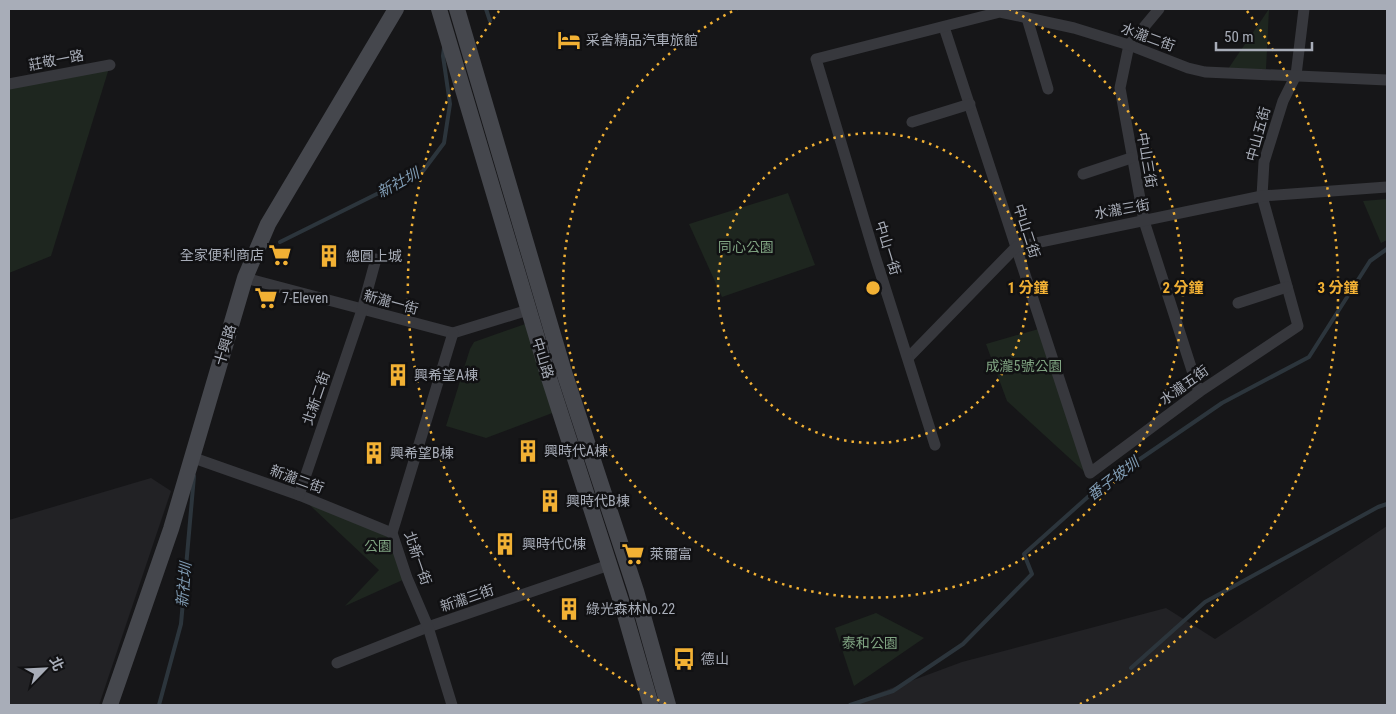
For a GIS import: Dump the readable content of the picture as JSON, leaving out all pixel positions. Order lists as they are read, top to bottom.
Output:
{
  "streets": {
    "main road": ["十興路", "中山路"],
    "street": [
      "水瀧二街",
      "莊敬一路",
      "中山五街",
      "中山三街",
      "水瀧三街",
      "中山二街",
      "中山一街",
      "新瀧一街",
      "水瀧五街",
      "北新二街",
      "新瀧二街",
      "北新一街",
      "新瀧三街"
    ]
  },
  "crossings": [
    ["水瀧二街", "中山五街"],
    ["水瀧二街", "中山三街"],
    ["水瀧二街", "中山二街"],
    ["水瀧二街", "中山一街"],
    ["中山五街", "水瀧三街"],
    ["中山五街", "水瀧五街"],
    ["中山三街", "水瀧三街"],
    ["中山三街", "水瀧五街"],
    ["水瀧三街", "中山二街"],
    ["中山二街", "水瀧五街"],
    ["新瀧一街", "十興路"],
    ["新瀧一街", "北新二街"],
    ["新瀧一街", "北新一街"],
    ["十興路", "新瀧二街"],
    ["中山路", "新瀧三街"],
    ["北新二街", "新瀧二街"],
    ["新瀧二街", "北新一街"],
    ["北新一街", "新瀧三街"]
  ],
  "water": ["新社圳", "番子坡圳"],
  "parks": [
    "同心公園",
    "成瀧5號公園",
    "公園",
    "泰和公園"
  ],
  "places": {
    "hotel": ["采舍精品汽車旅館"],
    "supermarket": ["全家便利商店", "7-Eleven", "萊爾富"],
    "building": [
      "總圓上城",
      "興希望A棟",
      "興時代A棟",
      "興希望B棟",
      "興時代B棟",
      "興時代C棟",
      "綠光森林No.22"
    ],
    "bus stop": ["德山"]
  },
  "scale_bar": "50 m",
  "north": "top right",
  "rings": ["1 分鐘", "2 分鐘", "3 分鐘"]
}
